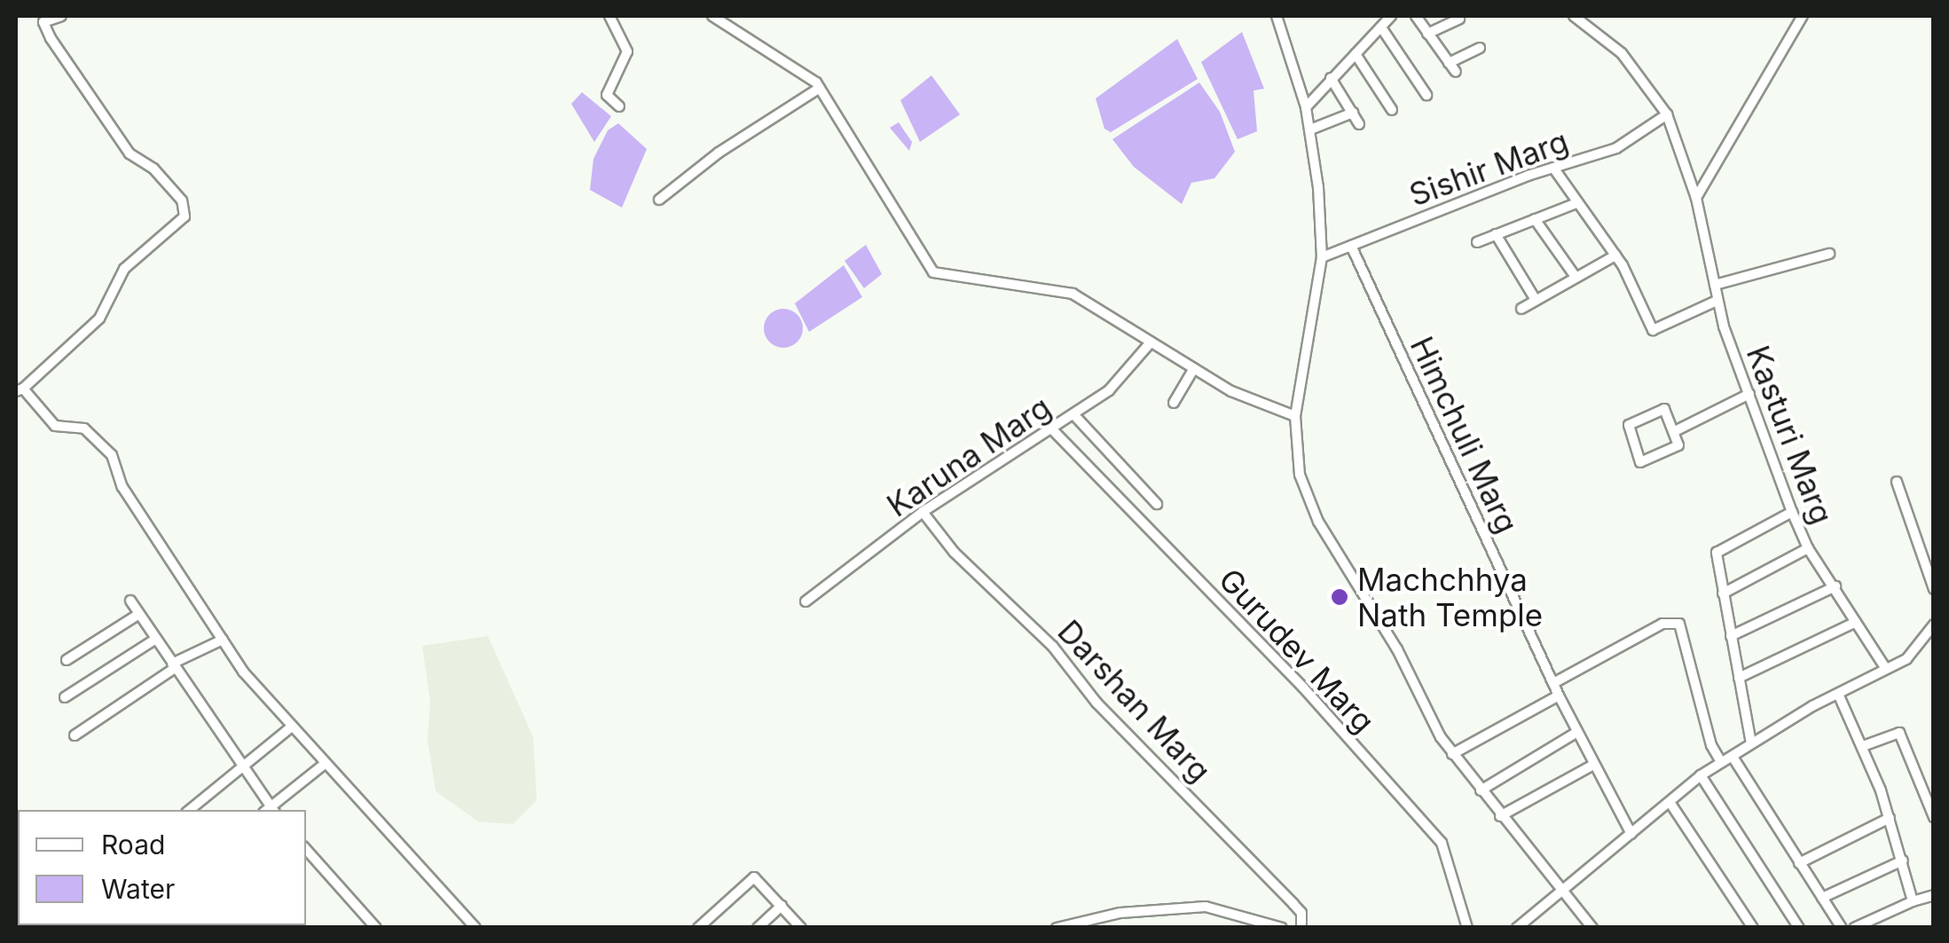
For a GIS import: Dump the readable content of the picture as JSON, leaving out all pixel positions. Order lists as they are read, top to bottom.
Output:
{
  "streets": {
    "street": [
      "Sishir Marg",
      "Himchuli Marg",
      "Kasturi Marg",
      "Karuna Marg",
      "Gurudev Marg",
      "Darshan Marg"
    ]
  },
  "crossings": [
    ["Sishir Marg", "Himchuli Marg"],
    ["Sishir Marg", "Kasturi Marg"],
    ["Karuna Marg", "Gurudev Marg"],
    ["Karuna Marg", "Darshan Marg"]
  ],
  "places": ["Machchhya Nath Temple"],
  "legend": ["Road", "Water"]
}
